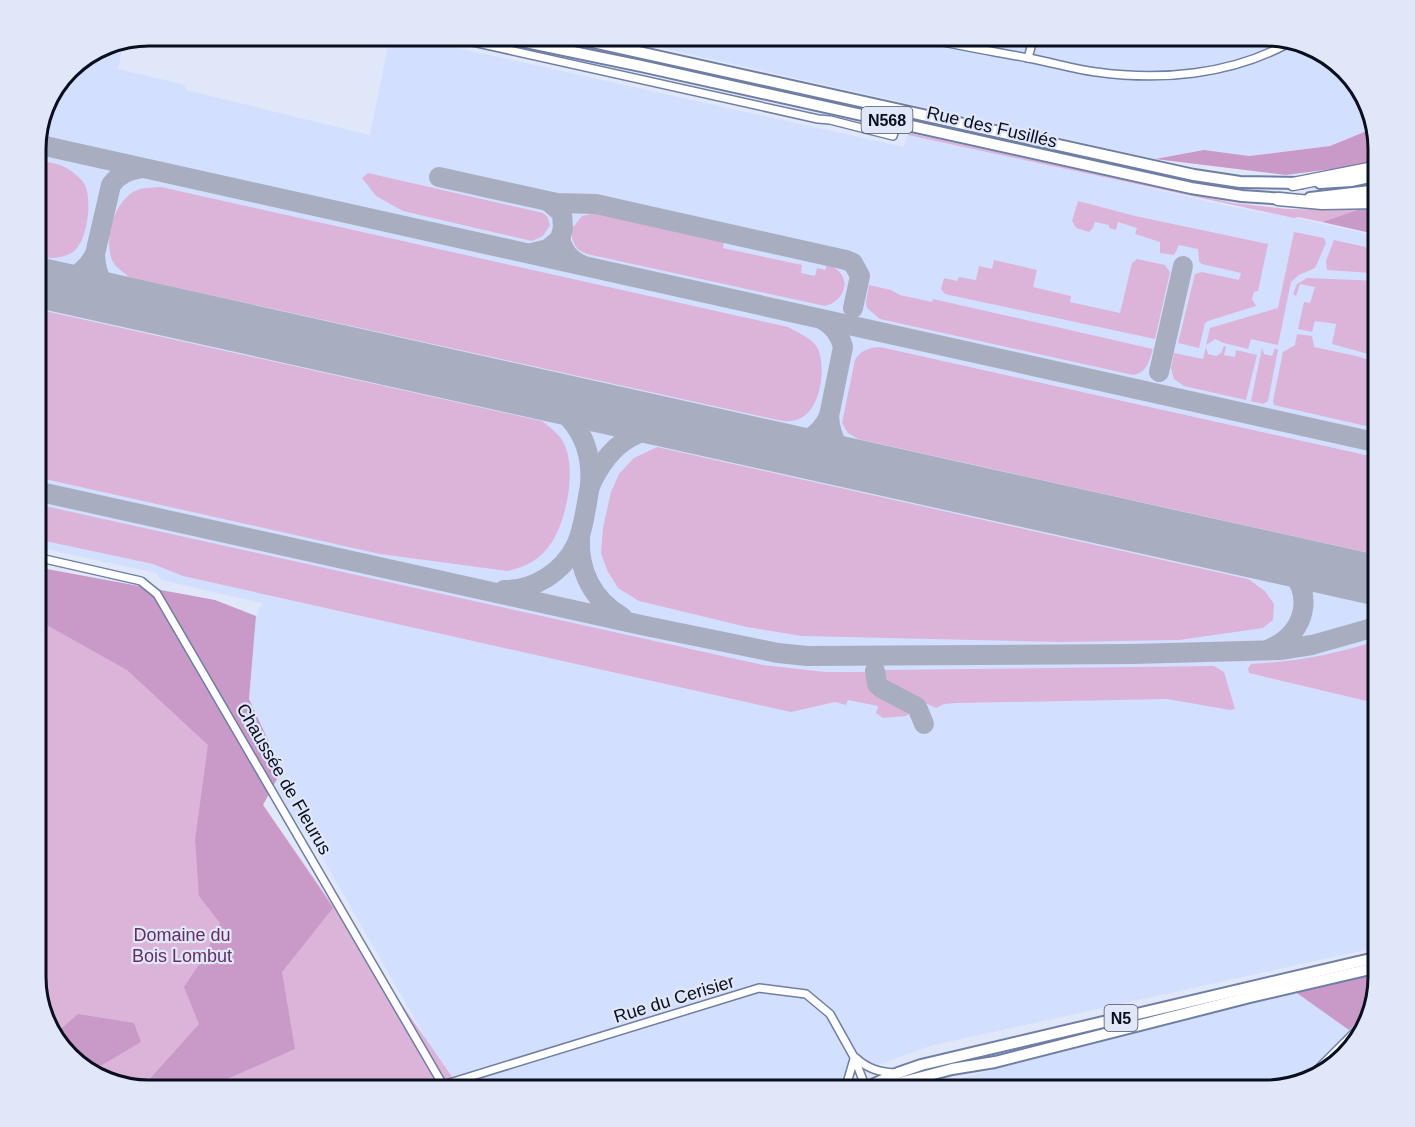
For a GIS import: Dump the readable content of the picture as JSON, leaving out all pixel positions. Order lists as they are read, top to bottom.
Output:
{
  "streets": {
    "main road": ["N568", "Rue des Fusillés", "N5"],
    "street": ["Chaussée de Fleurus", "Rue du Cerisier"]
  },
  "parks": ["Domaine du Bois Lombut"]
}
